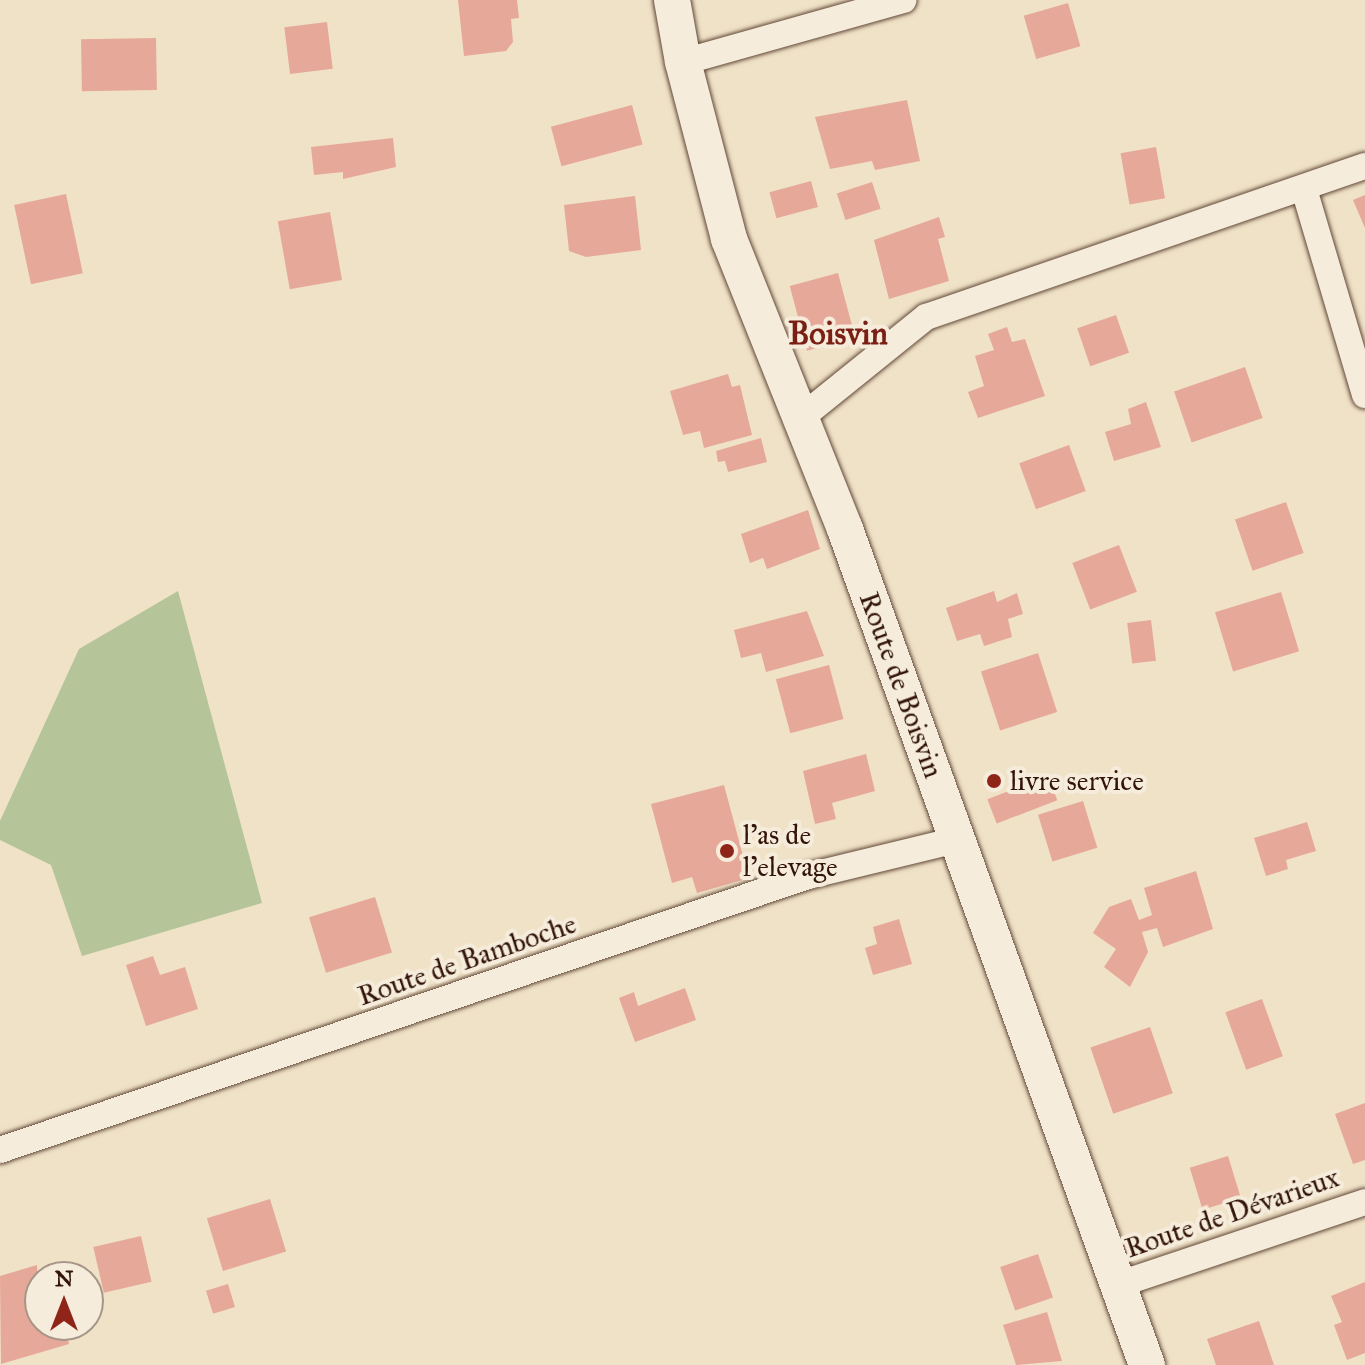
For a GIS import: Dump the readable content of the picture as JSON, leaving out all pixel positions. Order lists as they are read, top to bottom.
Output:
{
  "streets": {
    "main road": ["Route de Boisvin"],
    "street": ["Route de Bamboche", "Route de Dévarieux"]
  },
  "crossings": [
    ["Route de Boisvin", "Route de Bamboche"],
    ["Route de Boisvin", "Route de Dévarieux"]
  ],
  "districts": ["Boisvin"],
  "places": ["livre service", "l'as de l'elevage"],
  "north": "top"
}
